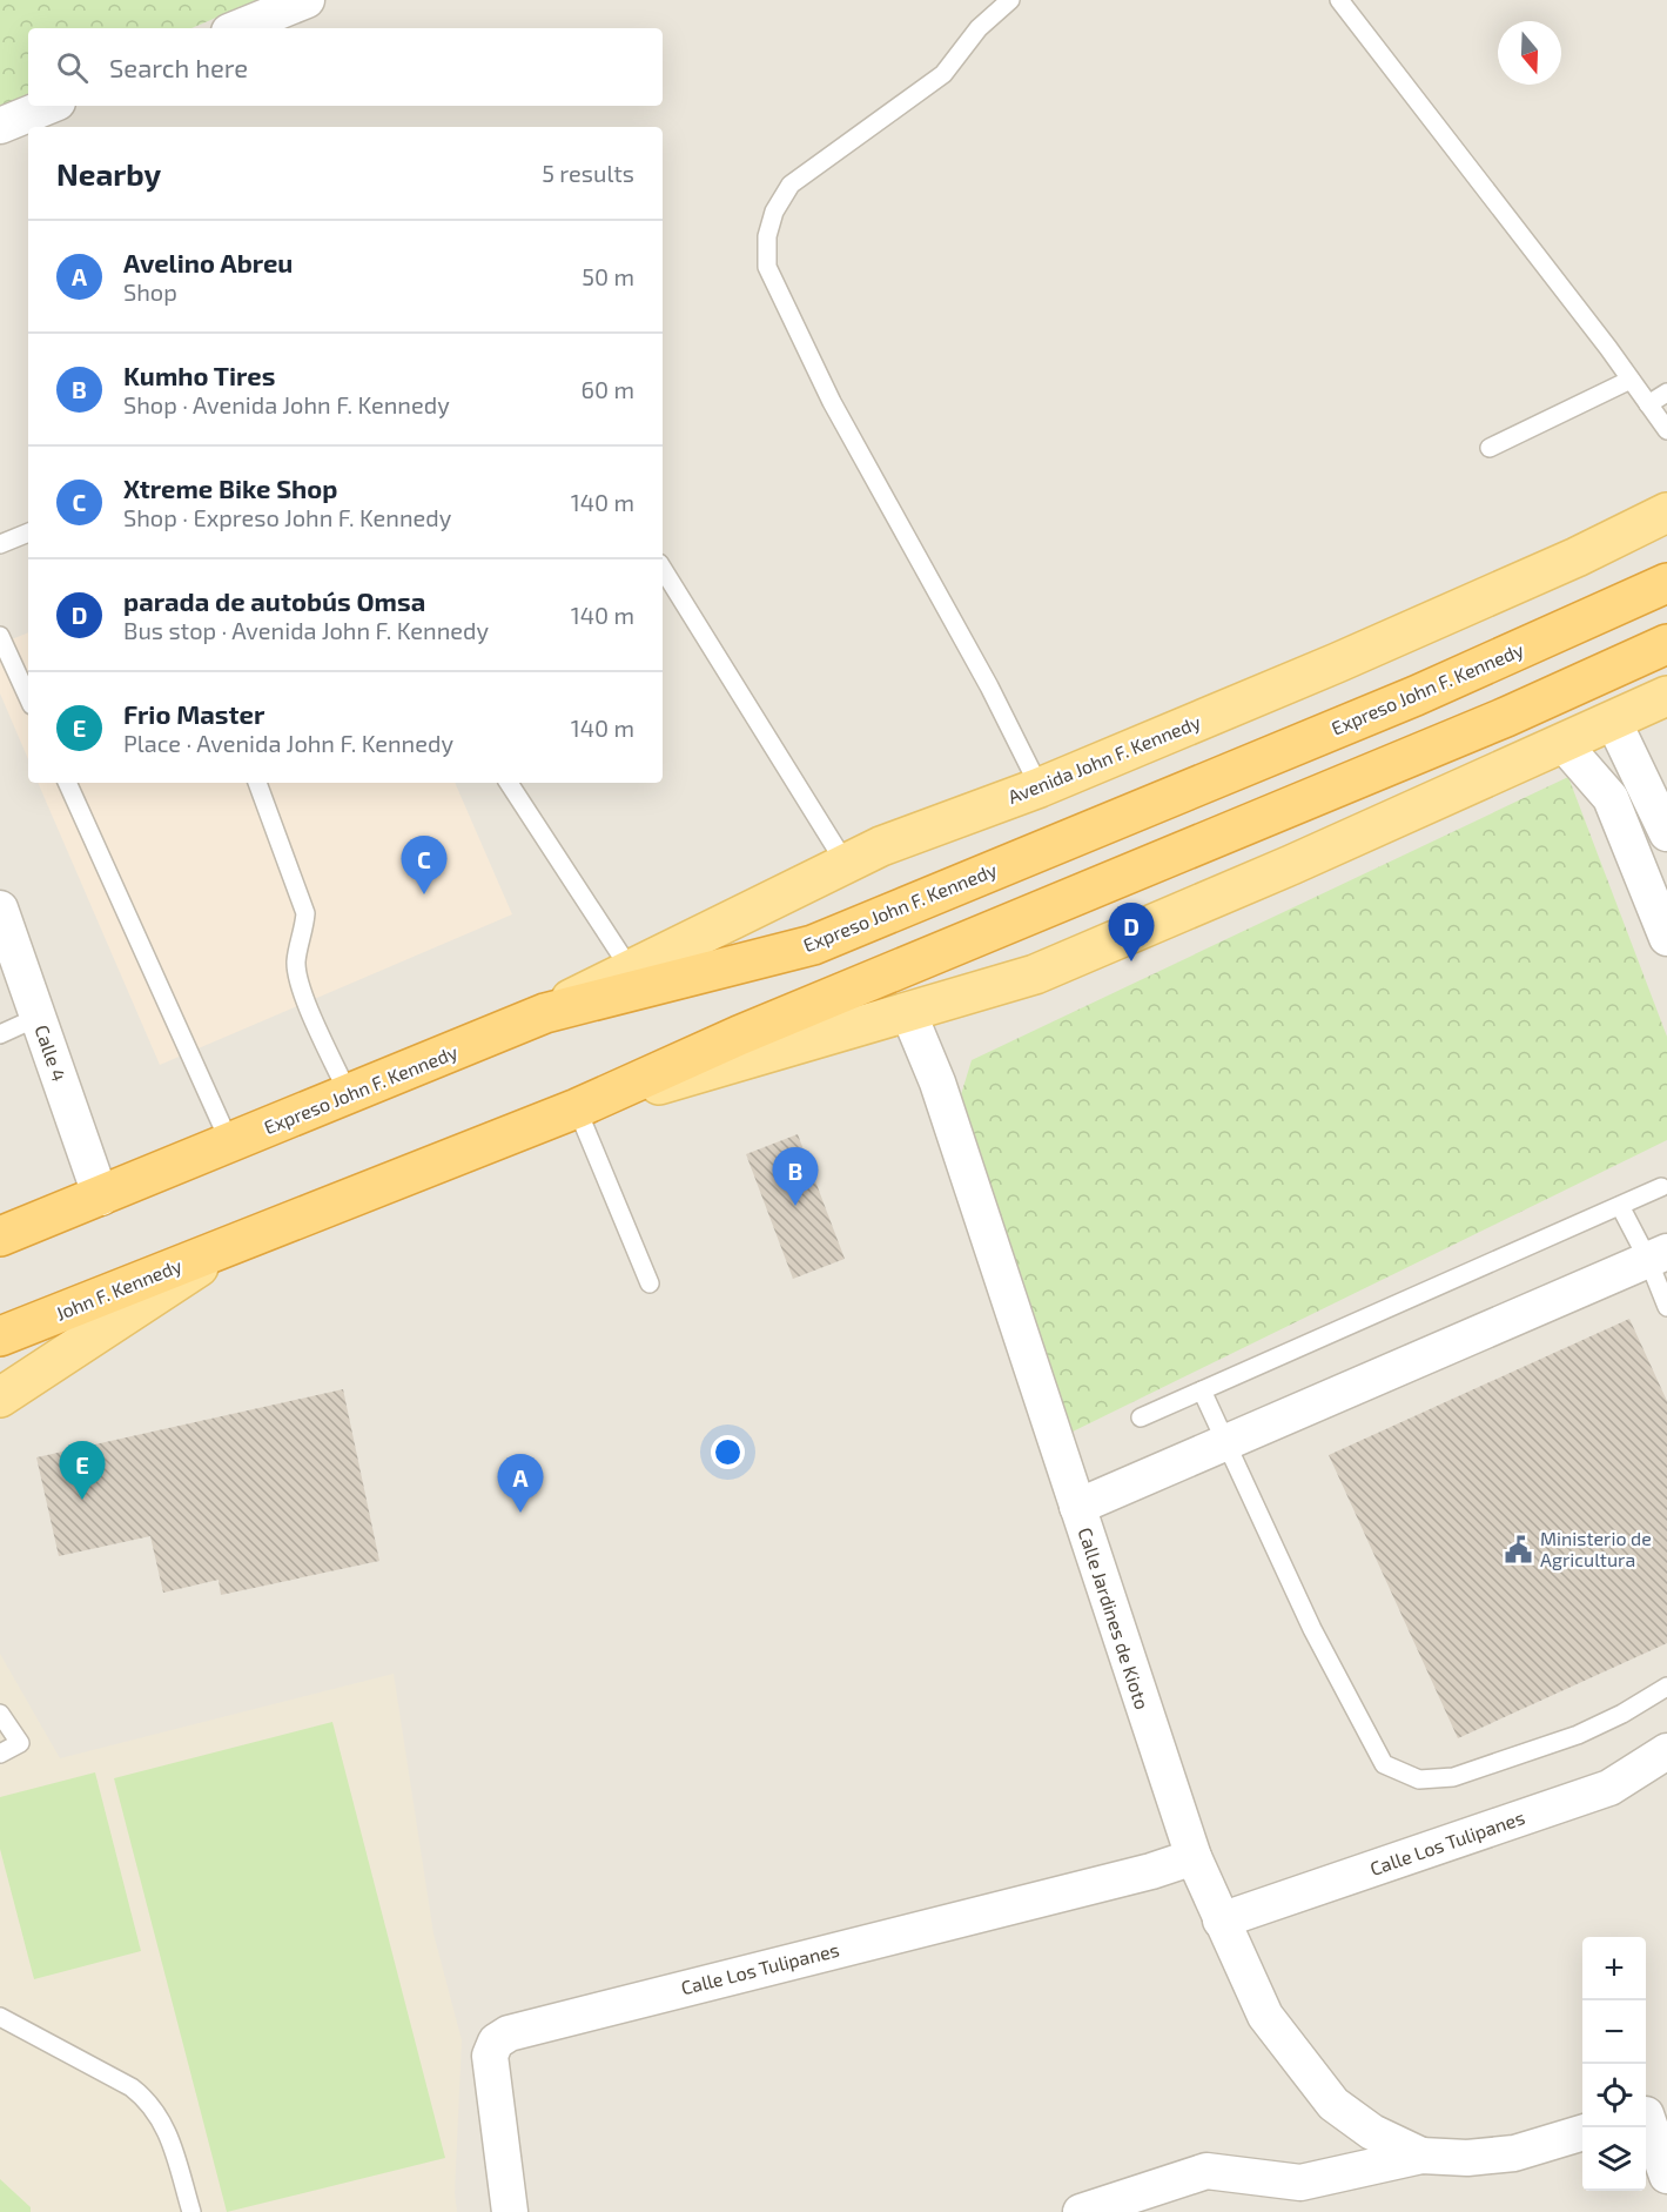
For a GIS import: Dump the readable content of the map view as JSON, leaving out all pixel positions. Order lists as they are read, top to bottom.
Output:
{
  "streets": {
    "highway": ["Expreso John F. Kennedy", "John F. Kennedy"],
    "main road": ["Avenida John F. Kennedy"],
    "street": ["Calle 4", "Calle Jardines de Kioto", "Calle Los Tulipanes"]
  },
  "crossings": [
    ["Expreso John F. Kennedy", "Avenida John F. Kennedy"],
    ["Expreso John F. Kennedy", "Calle 4"],
    ["Calle Jardines de Kioto", "Calle Los Tulipanes"]
  ],
  "places": {
    "public building": ["Ministerio de Agricultura"]
  },
  "north": "bottom",
  "page": {
    "search": "Search here",
    "heading": ["Nearby", "5 results"],
    "list": [
      {
        "mark": "A",
        "name": "Avelino Abreu",
        "note": "Shop",
        "value": "50 m"
      },
      {
        "mark": "B",
        "name": "Kumho Tires",
        "note": "Shop · Avenida John F. Kennedy",
        "value": "60 m"
      },
      {
        "mark": "C",
        "name": "Xtreme Bike Shop",
        "note": "Shop · Expreso John F. Kennedy",
        "value": "140 m"
      },
      {
        "mark": "D",
        "name": "parada de autobús Omsa",
        "note": "Bus stop · Avenida John F. Kennedy",
        "value": "140 m"
      },
      {
        "mark": "E",
        "name": "Frio Master",
        "note": "Place · Avenida John F. Kennedy",
        "value": "140 m"
      }
    ],
    "pins": [
      "C",
      "D",
      "B",
      "E",
      "A"
    ],
    "map_buttons": ["+", "−"]
  }
}
